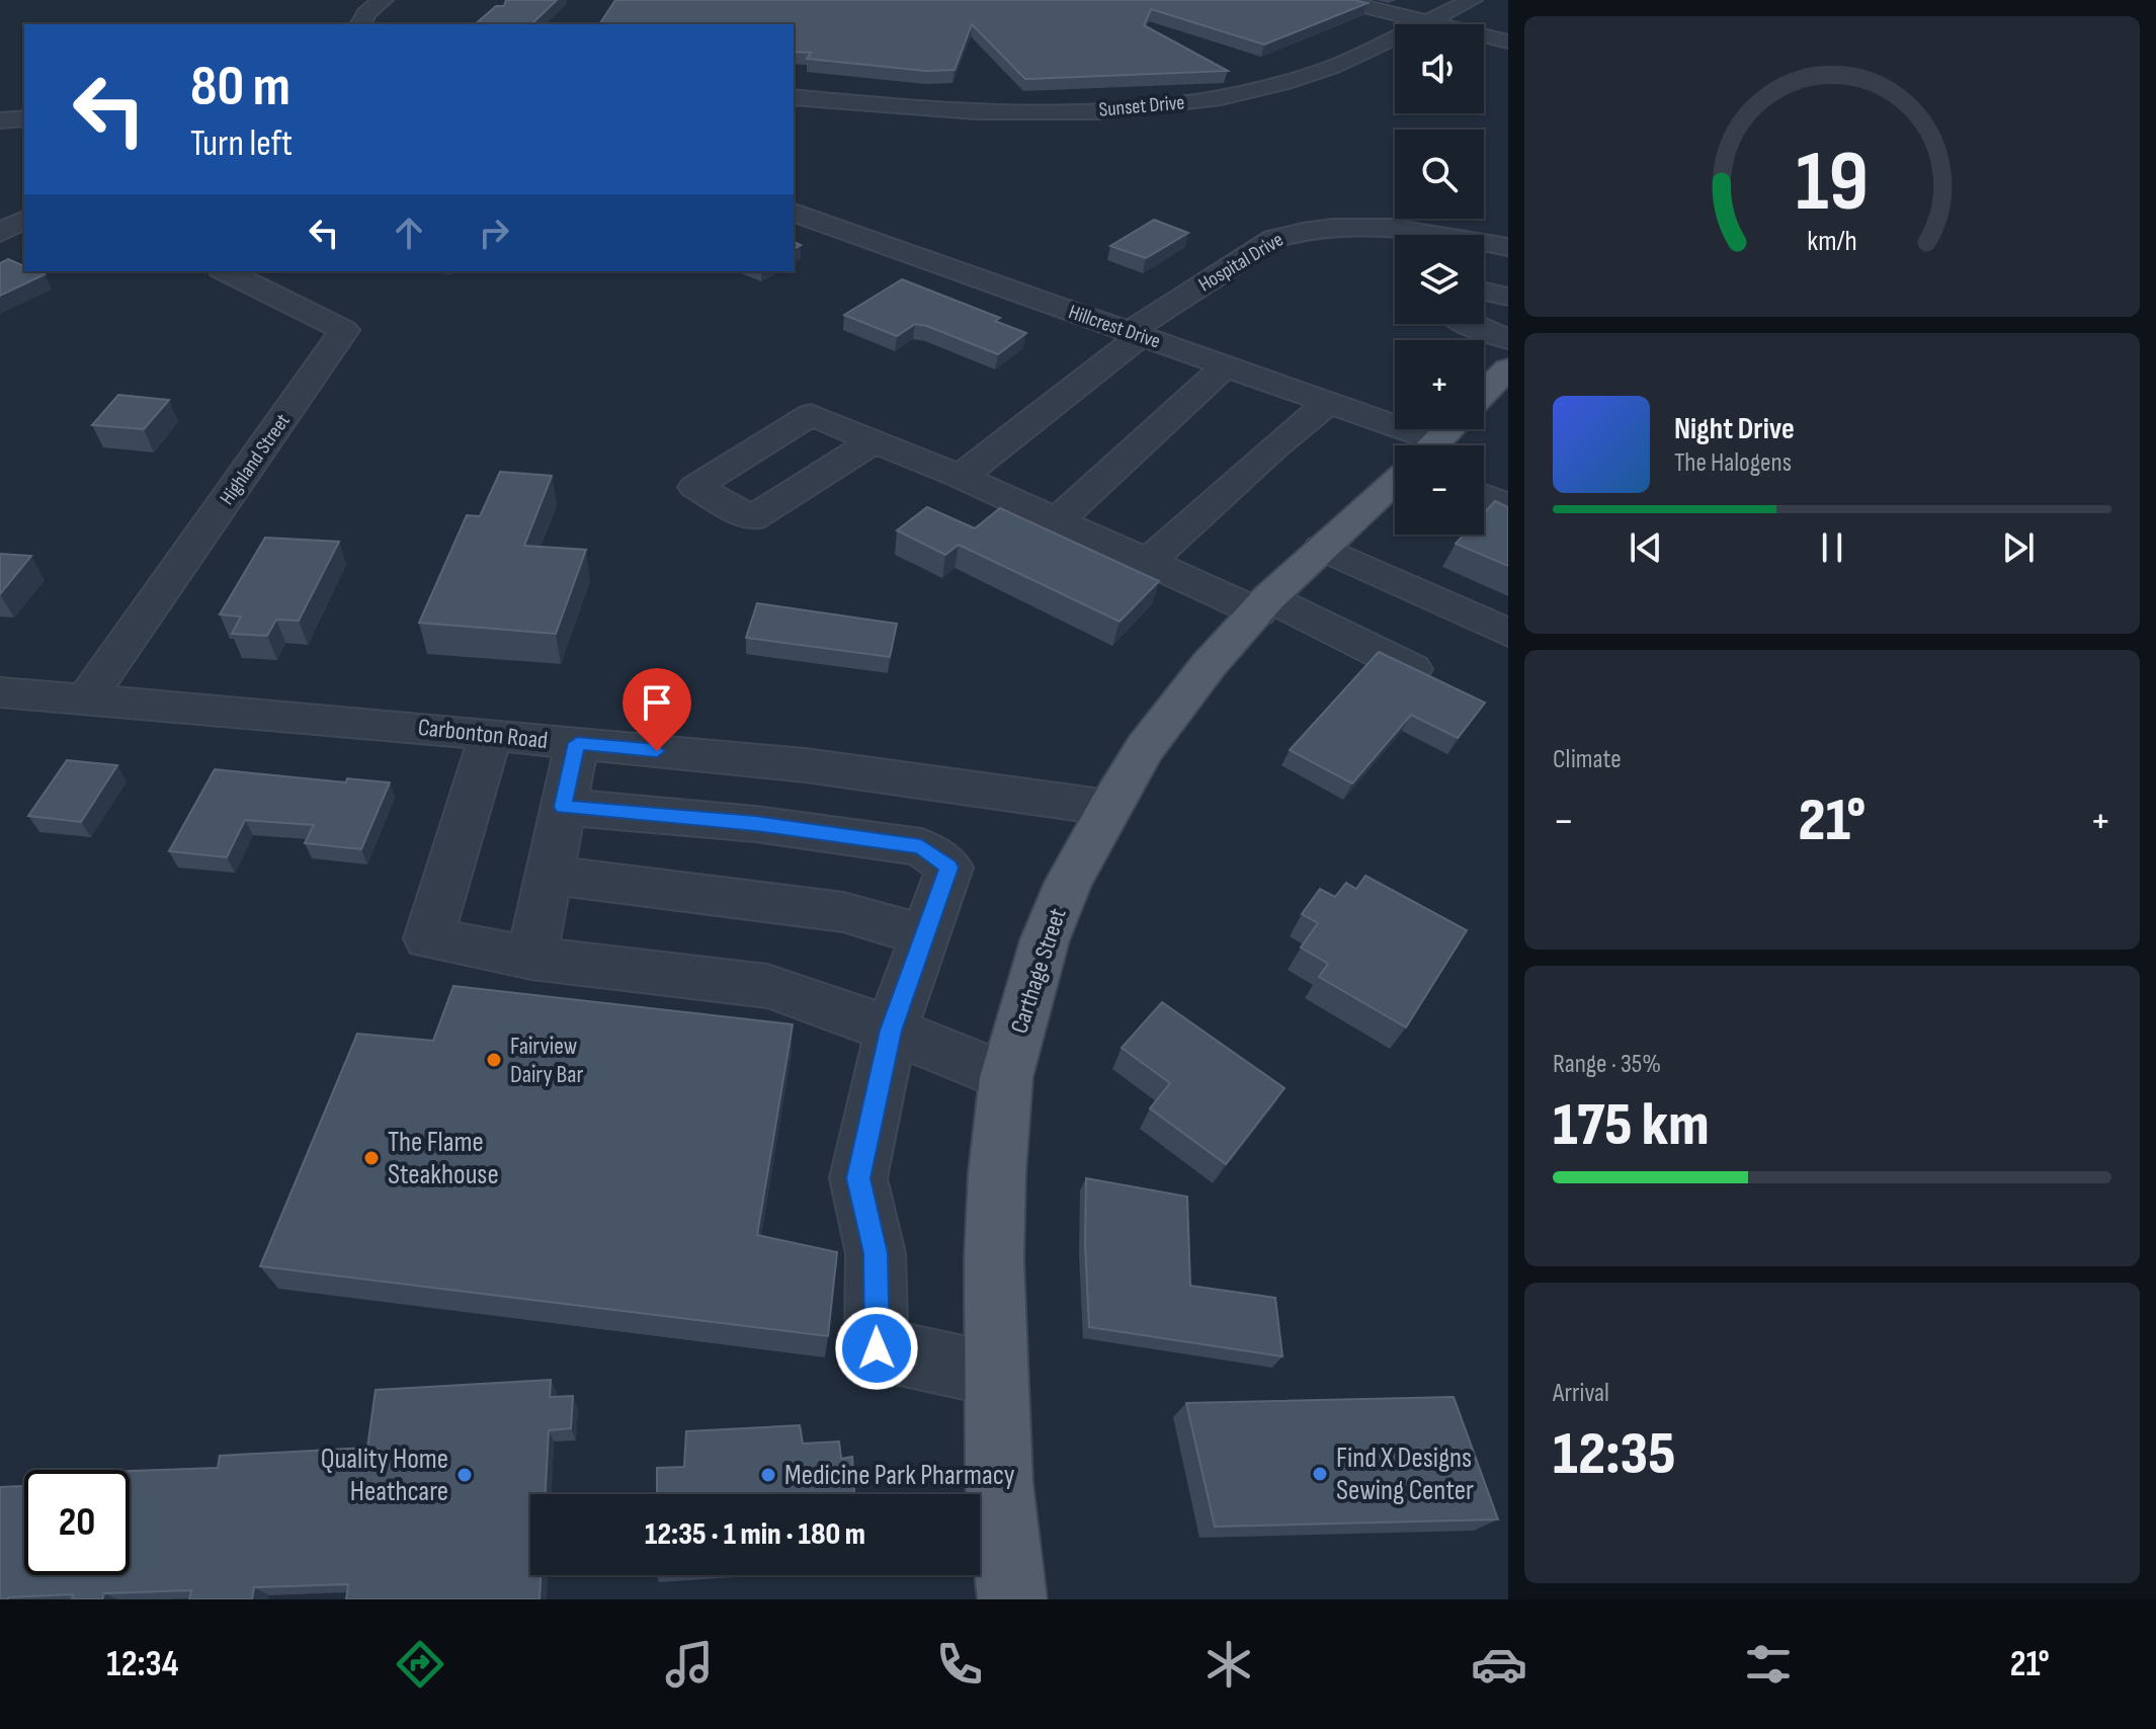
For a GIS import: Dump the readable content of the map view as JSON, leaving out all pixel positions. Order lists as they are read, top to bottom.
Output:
{
  "streets": {
    "main road": ["Carthage Street"],
    "street": [
      "Sunset Drive",
      "Hospital Drive",
      "Hillcrest Drive",
      "Highland Street",
      "Carbonton Road"
    ]
  },
  "crossings": [
    ["Hospital Drive", "Hillcrest Drive"],
    ["Highland Street", "Carbonton Road"],
    ["Carbonton Road", "Carthage Street"]
  ],
  "places": [
    "Fairview Dairy Bar",
    "The Flame Steakhouse",
    "Find X Designs Sewing Center",
    "Quality Home Heathcare",
    "Medicine Park Pharmacy"
  ],
  "page": {
    "map_buttons": ["+", "−"],
    "turn": ["80 m", "Turn left"],
    "song": ["Night Drive", "The Halogens"],
    "tile": [
      "Climate",
      ["Range · 35%", "175 km"],
      ["Arrival", "12:35"]
    ],
    "heat": ["−", "21°", "+"],
    "limit": "20",
    "trip": "12:35 · 1 min · 180 m",
    "tabs": ["12:34", "21°"],
    "gauge": ["19", "km/h"]
  }
}
